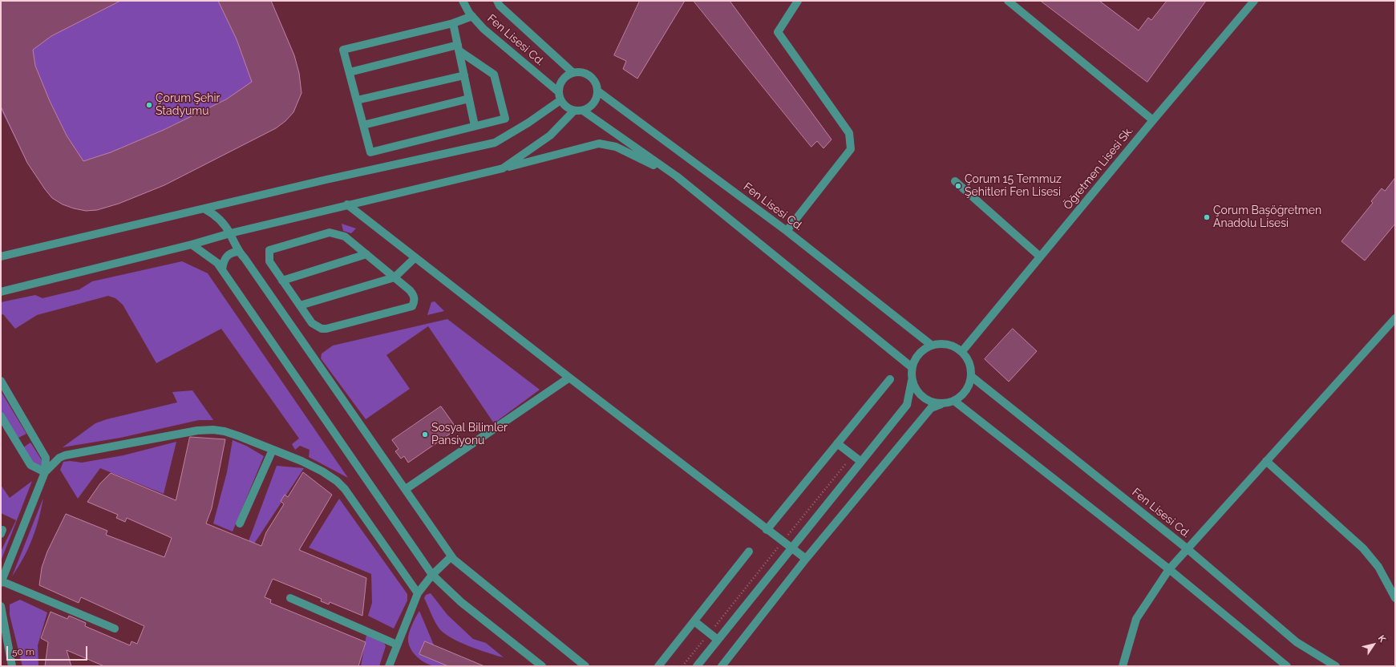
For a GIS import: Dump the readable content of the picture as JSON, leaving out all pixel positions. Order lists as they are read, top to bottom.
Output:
{
  "streets": {
    "street": ["Fen Lisesi Cd.", "Öğretmen Lisesi Sk."]
  },
  "crossings": [
    ["Fen Lisesi Cd.", "Öğretmen Lisesi Sk."]
  ],
  "places": [
    "Çorum Şehir Stadyumu",
    "Çorum 15 Temmuz Şehitleri Fen Lisesi",
    "Çorum Başöğretmen Anadolu Lisesi",
    "Sosyal Bilimler Pansiyonu"
  ],
  "scale_bar": "50 m",
  "north": "top right"
}
